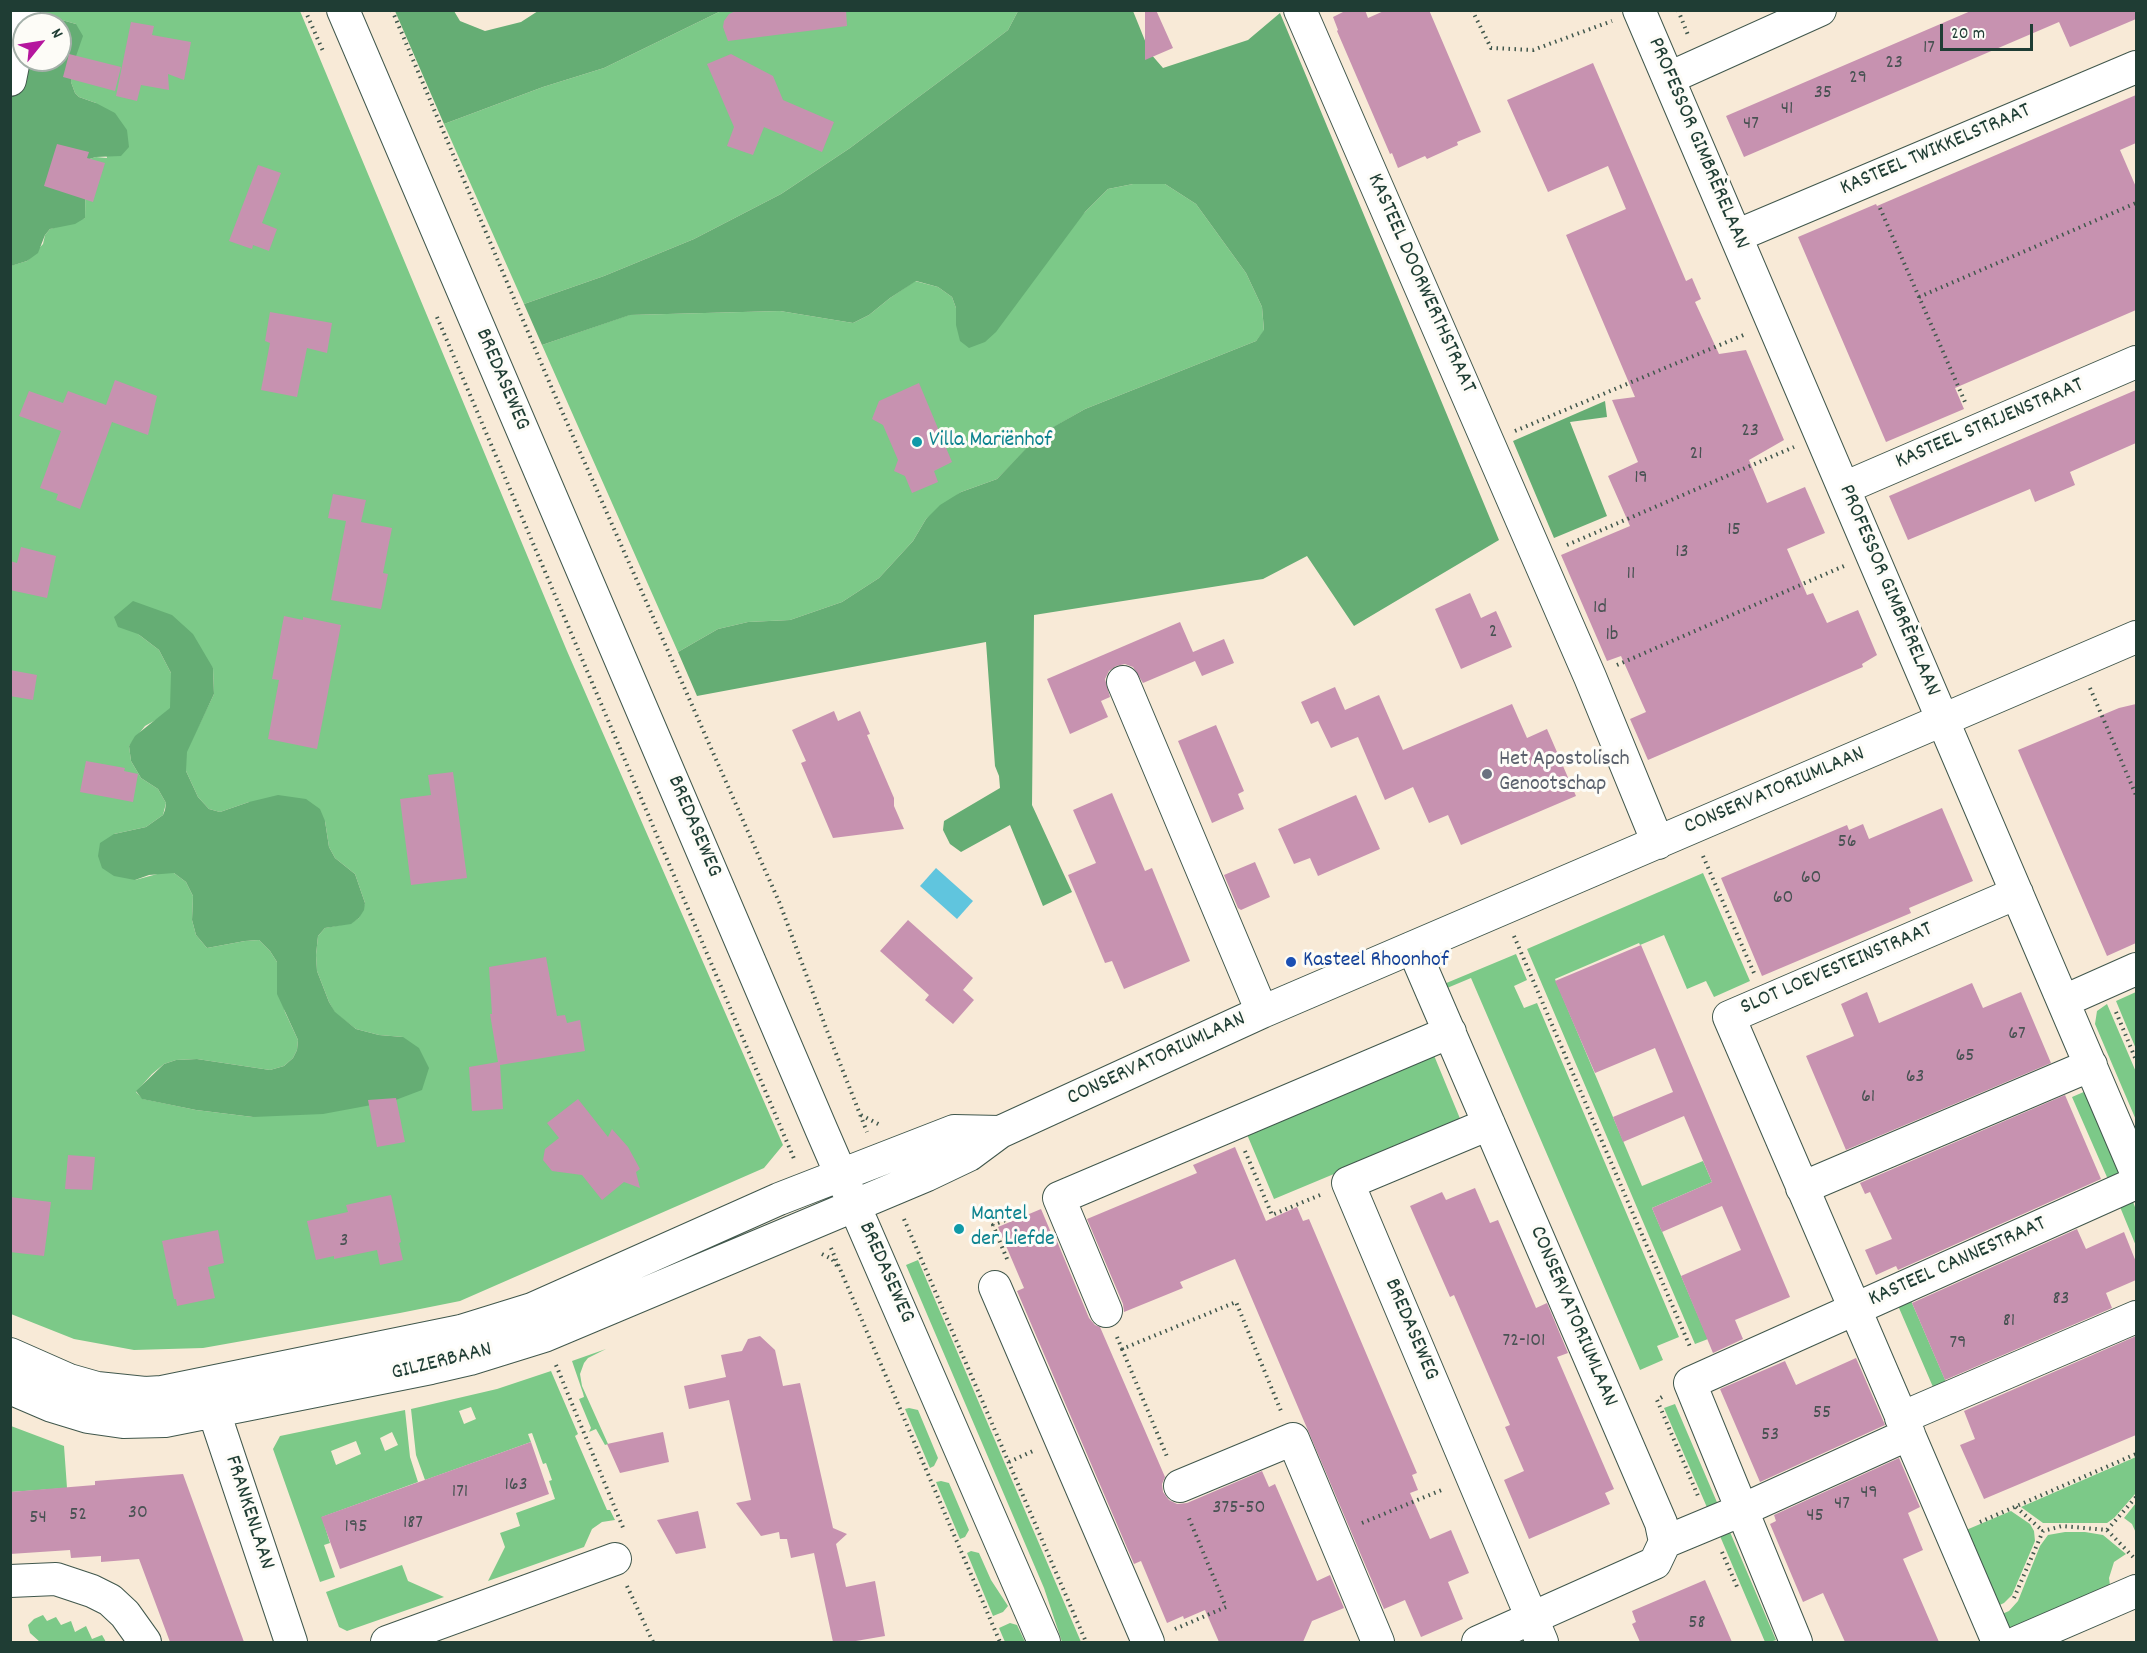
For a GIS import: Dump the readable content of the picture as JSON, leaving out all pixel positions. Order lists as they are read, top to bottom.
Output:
{
  "streets": {
    "street": [
      "PROFESSOR GIMBRÈRELAAN",
      "KASTEEL TWIKKELSTRAAT",
      "KASTEEL DOORWERTHSTRAAT",
      "BREDASEWEG",
      "KASTEEL STRIJENSTRAAT",
      "CONSERVATORIUMLAAN",
      "SLOT LOEVESTEINSTRAAT",
      "KASTEEL CANNESTRAAT",
      "GILZERBAAN",
      "FRANKENLAAN"
    ]
  },
  "crossings": [
    ["PROFESSOR GIMBRÈRELAAN", "KASTEEL TWIKKELSTRAAT"],
    ["PROFESSOR GIMBRÈRELAAN", "KASTEEL STRIJENSTRAAT"],
    ["PROFESSOR GIMBRÈRELAAN", "CONSERVATORIUMLAAN"],
    ["PROFESSOR GIMBRÈRELAAN", "SLOT LOEVESTEINSTRAAT"],
    ["KASTEEL DOORWERTHSTRAAT", "CONSERVATORIUMLAAN"],
    ["BREDASEWEG", "CONSERVATORIUMLAAN"],
    ["BREDASEWEG", "GILZERBAAN"],
    ["CONSERVATORIUMLAAN", "GILZERBAAN"],
    ["SLOT LOEVESTEINSTRAAT", "KASTEEL CANNESTRAAT"],
    ["GILZERBAAN", "FRANKENLAAN"]
  ],
  "places": [
    "Villa Mariënhof",
    "Het Apostolisch Genootschap",
    "Kasteel Rhoonhof",
    "Mantel der Liefde"
  ],
  "house_numbers": [
    "17",
    "23",
    "29",
    "35",
    "41",
    "47",
    "23",
    "21",
    "19",
    "15",
    "13",
    "11",
    "1d",
    "2",
    "1b",
    "56",
    "60",
    "60",
    "67",
    "65",
    "63",
    "61",
    "3",
    "83",
    "81",
    "72-101",
    "79",
    "55",
    "53",
    "163",
    "171",
    "49",
    "47",
    "375-50",
    "30",
    "52",
    "45",
    "54",
    "187",
    "195",
    "58"
  ],
  "scale_bar": "20 m",
  "north": "top right"
}
